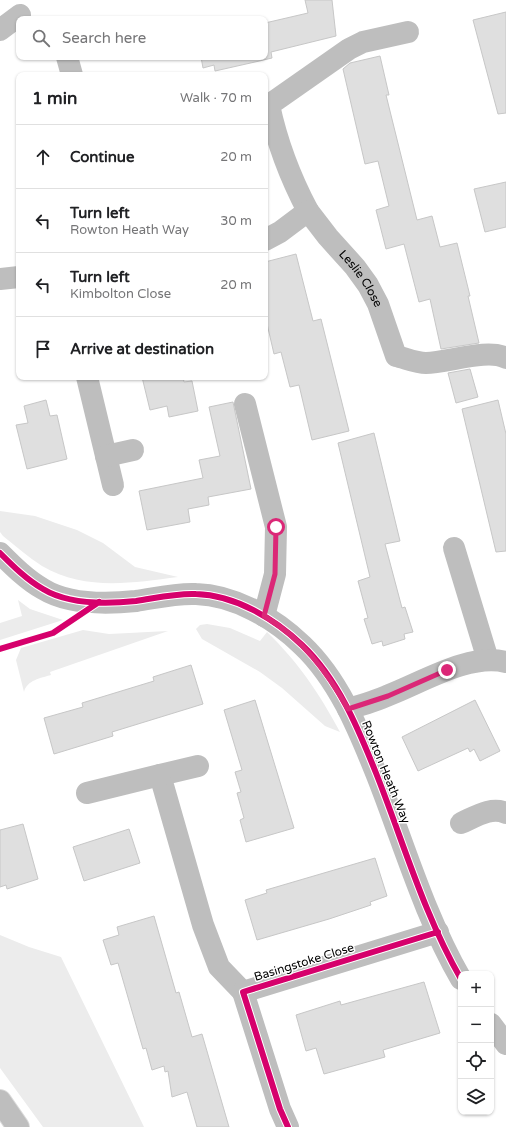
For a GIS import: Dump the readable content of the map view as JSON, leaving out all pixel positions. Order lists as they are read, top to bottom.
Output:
{
  "streets": {
    "street": ["Leslie Close", "Rowton Heath Way", "Basingstoke Close"]
  },
  "crossings": [
    ["Rowton Heath Way", "Basingstoke Close"]
  ],
  "page": {
    "search": "Search here",
    "heading": ["1 min", "Walk · 70 m"],
    "list": [
      ["Continue", "20 m"],
      ["Turn left", "Rowton Heath Way", "30 m"],
      ["Turn left", "Kimbolton Close", "20 m"],
      "Arrive at destination"
    ],
    "map_buttons": ["+", "−"]
  }
}
